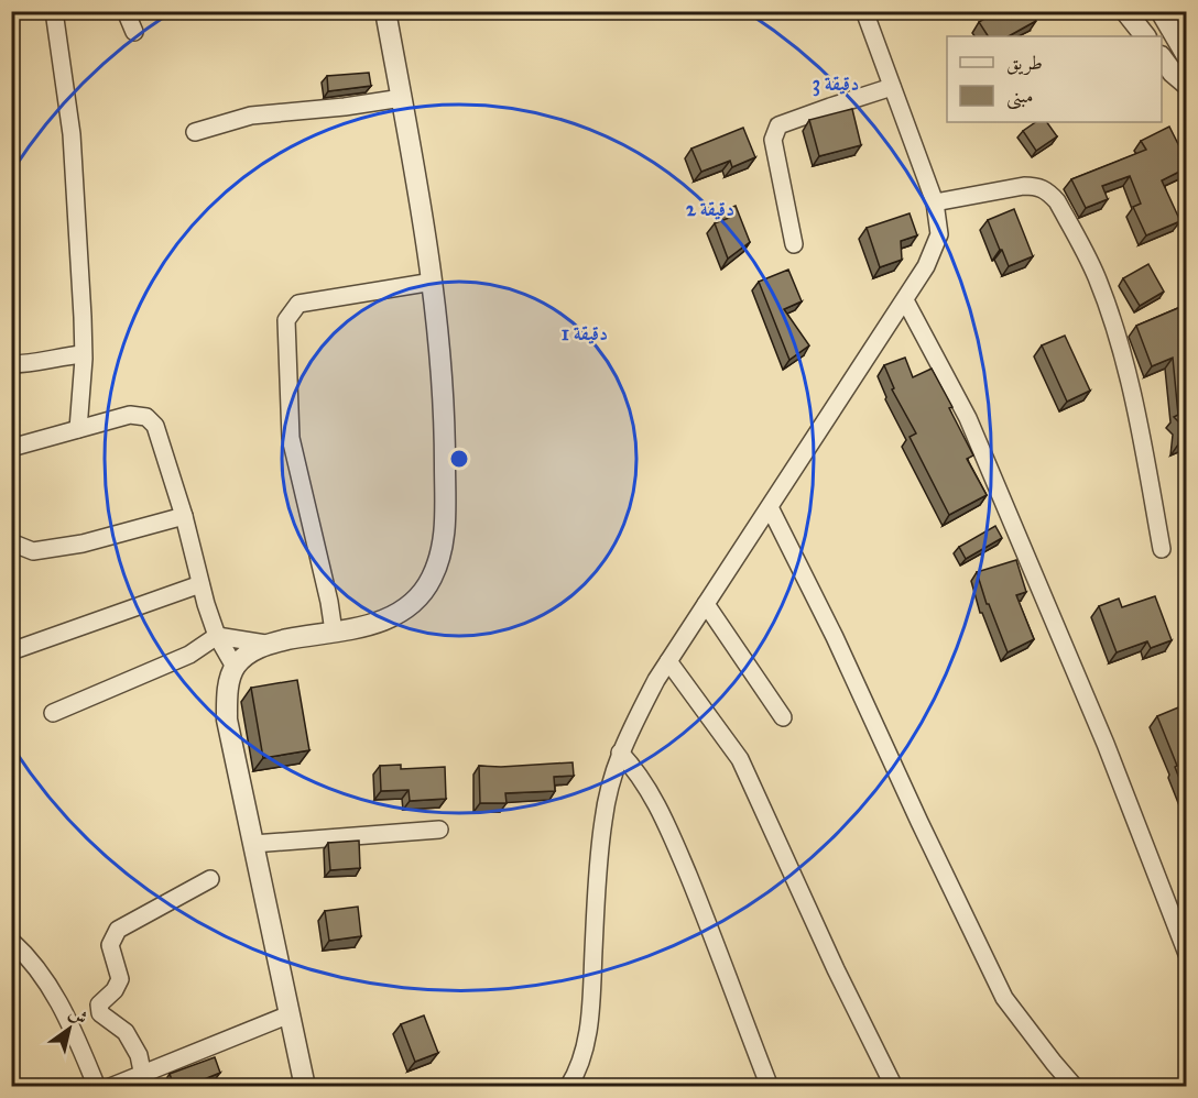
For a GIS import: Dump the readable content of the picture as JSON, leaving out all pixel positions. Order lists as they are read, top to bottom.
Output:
{
  "legend": ["طريق", "مبنى"],
  "north": "top right",
  "rings": ["3 دقيقة", "2 دقيقة", "1 دقيقة"]
}
